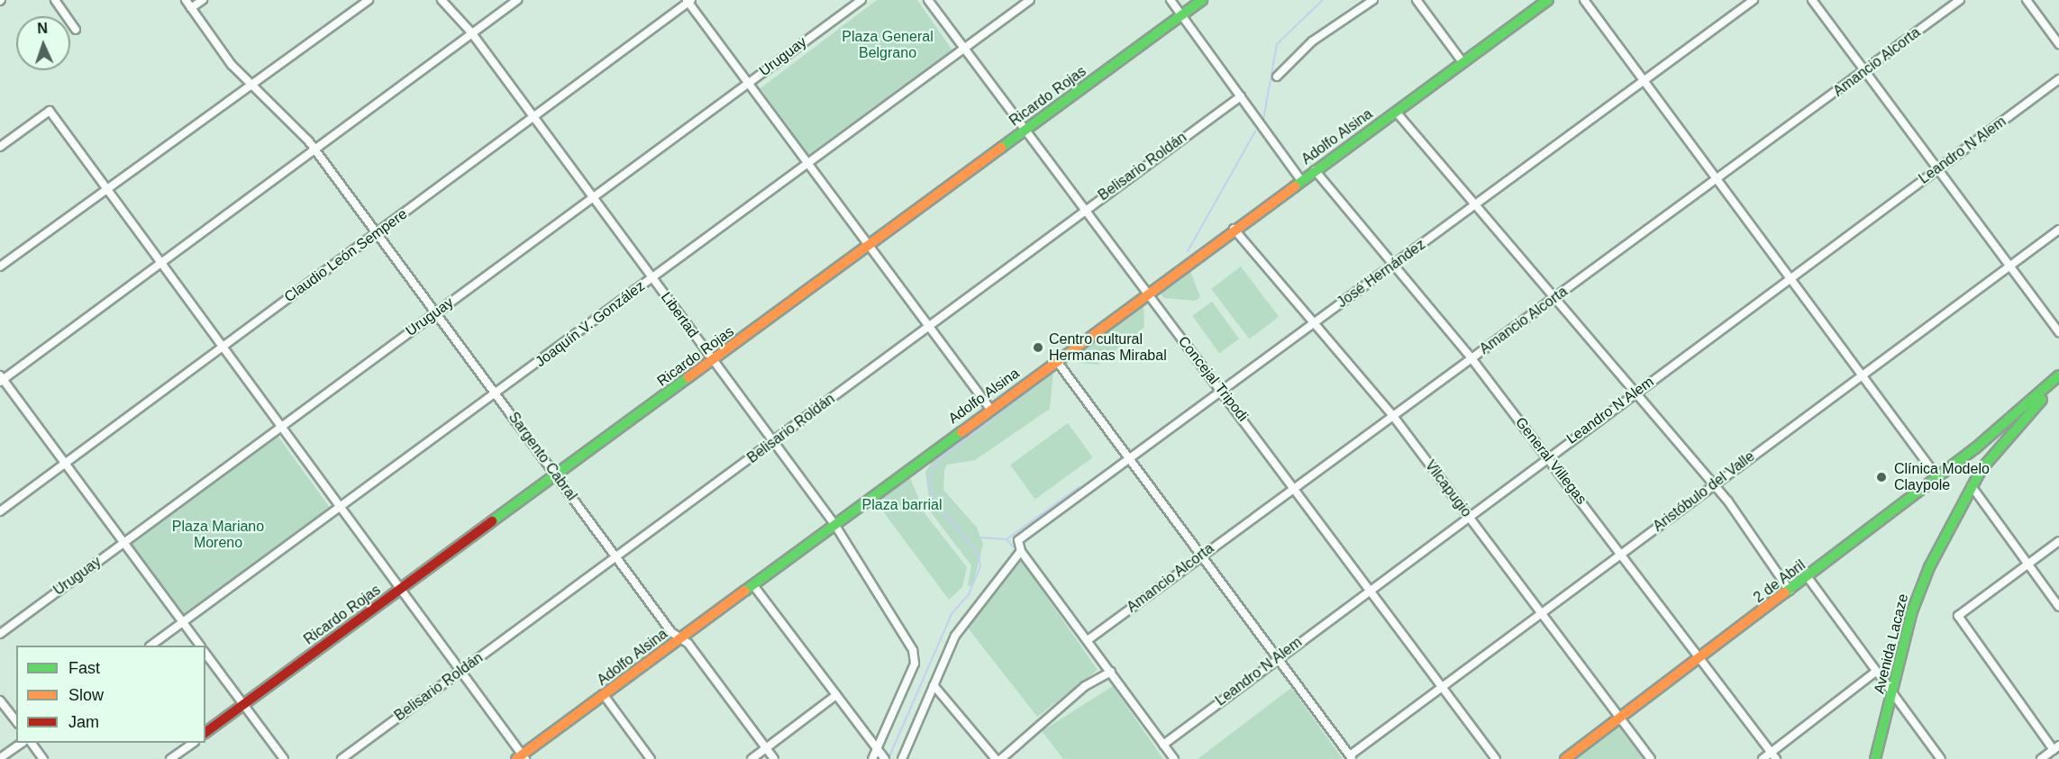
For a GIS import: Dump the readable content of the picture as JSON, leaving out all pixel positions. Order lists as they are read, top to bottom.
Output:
{
  "streets": {
    "street": [
      "Uruguay",
      "Amancio Alcorta",
      "Ricardo Rojas",
      "Adolfo Alsina",
      "Leandro N Alem",
      "Belisario Roldán",
      "Claudio León Sempere",
      "José Hernández",
      "Libertad",
      "Joaquín V. González",
      "Concejal Tripodi",
      "Sargento Cabral",
      "General Villegas",
      "Vilcapugio",
      "Aristóbulo del Valle",
      "2 de Abril",
      "Avenida Lacaze"
    ]
  },
  "crossings": [
    ["Uruguay", "Libertad"],
    ["Uruguay", "Sargento Cabral"],
    ["Amancio Alcorta", "Concejal Tripodi"],
    ["Amancio Alcorta", "General Villegas"],
    ["Amancio Alcorta", "Vilcapugio"],
    ["Ricardo Rojas", "Libertad"],
    ["Ricardo Rojas", "Concejal Tripodi"],
    ["Ricardo Rojas", "Sargento Cabral"],
    ["Adolfo Alsina", "Libertad"],
    ["Adolfo Alsina", "Concejal Tripodi"],
    ["Adolfo Alsina", "Sargento Cabral"],
    ["Adolfo Alsina", "General Villegas"],
    ["Adolfo Alsina", "Vilcapugio"],
    ["Leandro N Alem", "Concejal Tripodi"],
    ["Leandro N Alem", "General Villegas"],
    ["Leandro N Alem", "Vilcapugio"],
    ["Belisario Roldán", "Libertad"],
    ["Belisario Roldán", "Concejal Tripodi"],
    ["Belisario Roldán", "Sargento Cabral"],
    ["Claudio León Sempere", "Libertad"],
    ["Claudio León Sempere", "Sargento Cabral"],
    ["José Hernández", "Concejal Tripodi"],
    ["José Hernández", "General Villegas"],
    ["José Hernández", "Vilcapugio"],
    ["Libertad", "Joaquín V. González"],
    ["Joaquín V. González", "Concejal Tripodi"],
    ["Joaquín V. González", "Sargento Cabral"],
    ["Concejal Tripodi", "Aristóbulo del Valle"],
    ["General Villegas", "Aristóbulo del Valle"],
    ["General Villegas", "2 de Abril"],
    ["Vilcapugio", "Aristóbulo del Valle"],
    ["Vilcapugio", "2 de Abril"]
  ],
  "parks": ["Plaza General Belgrano", "Plaza barrial", "Plaza Mariano Moreno"],
  "places": ["Centro cultural Hermanas Mirabal", "Clínica Modelo Claypole"],
  "legend": ["Fast", "Slow", "Jam"],
  "north": "top"
}
